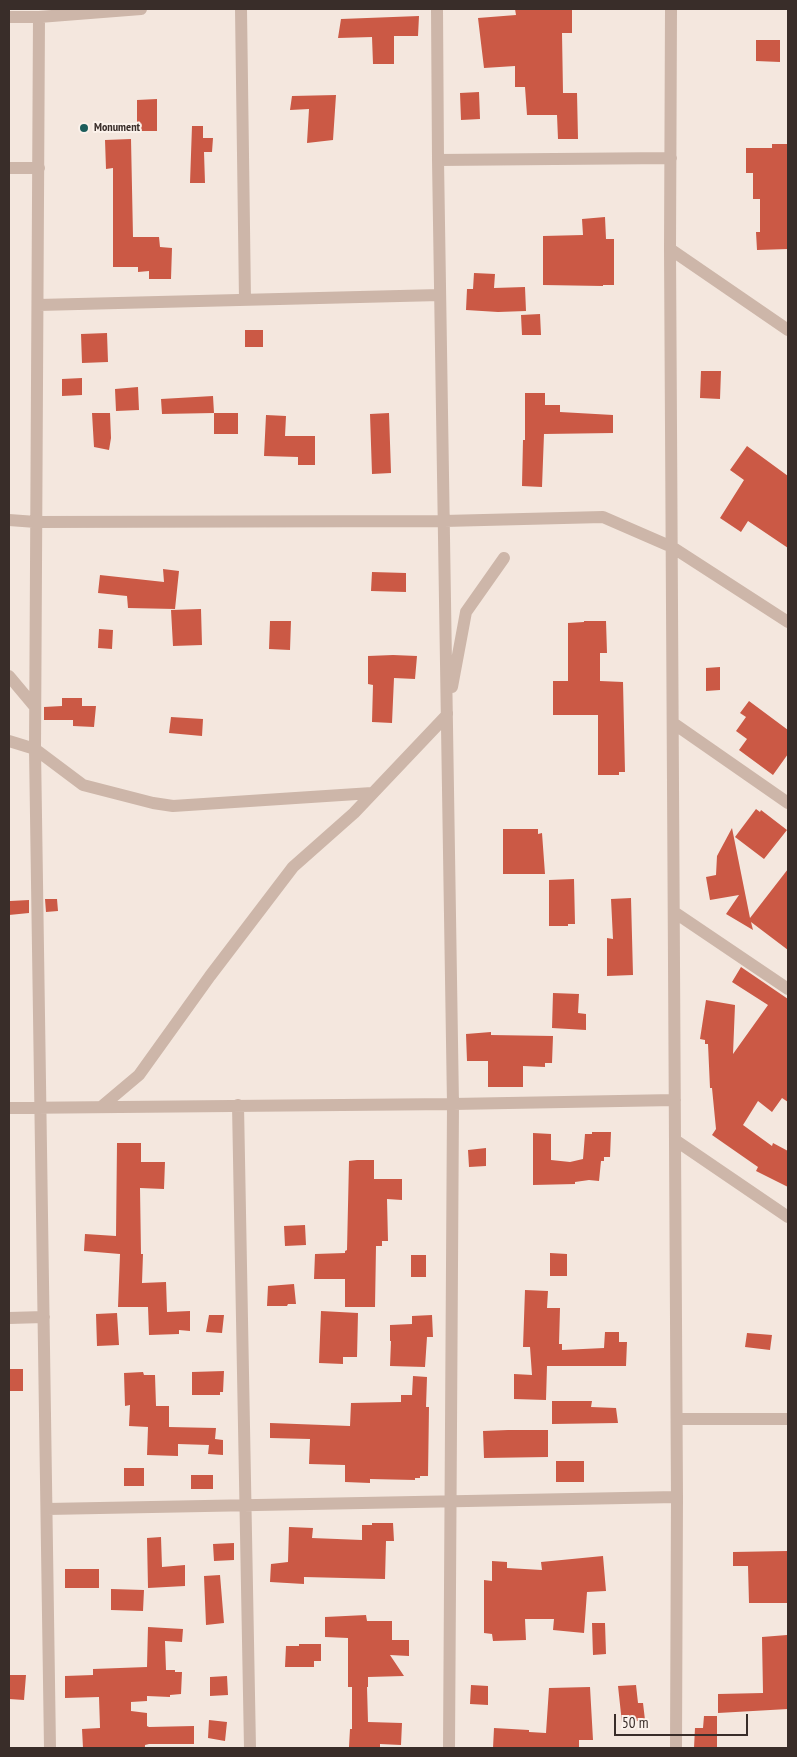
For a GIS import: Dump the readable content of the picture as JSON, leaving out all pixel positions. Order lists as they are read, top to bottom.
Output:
{
  "places": ["Monument"],
  "scale_bar": "50 m"
}
